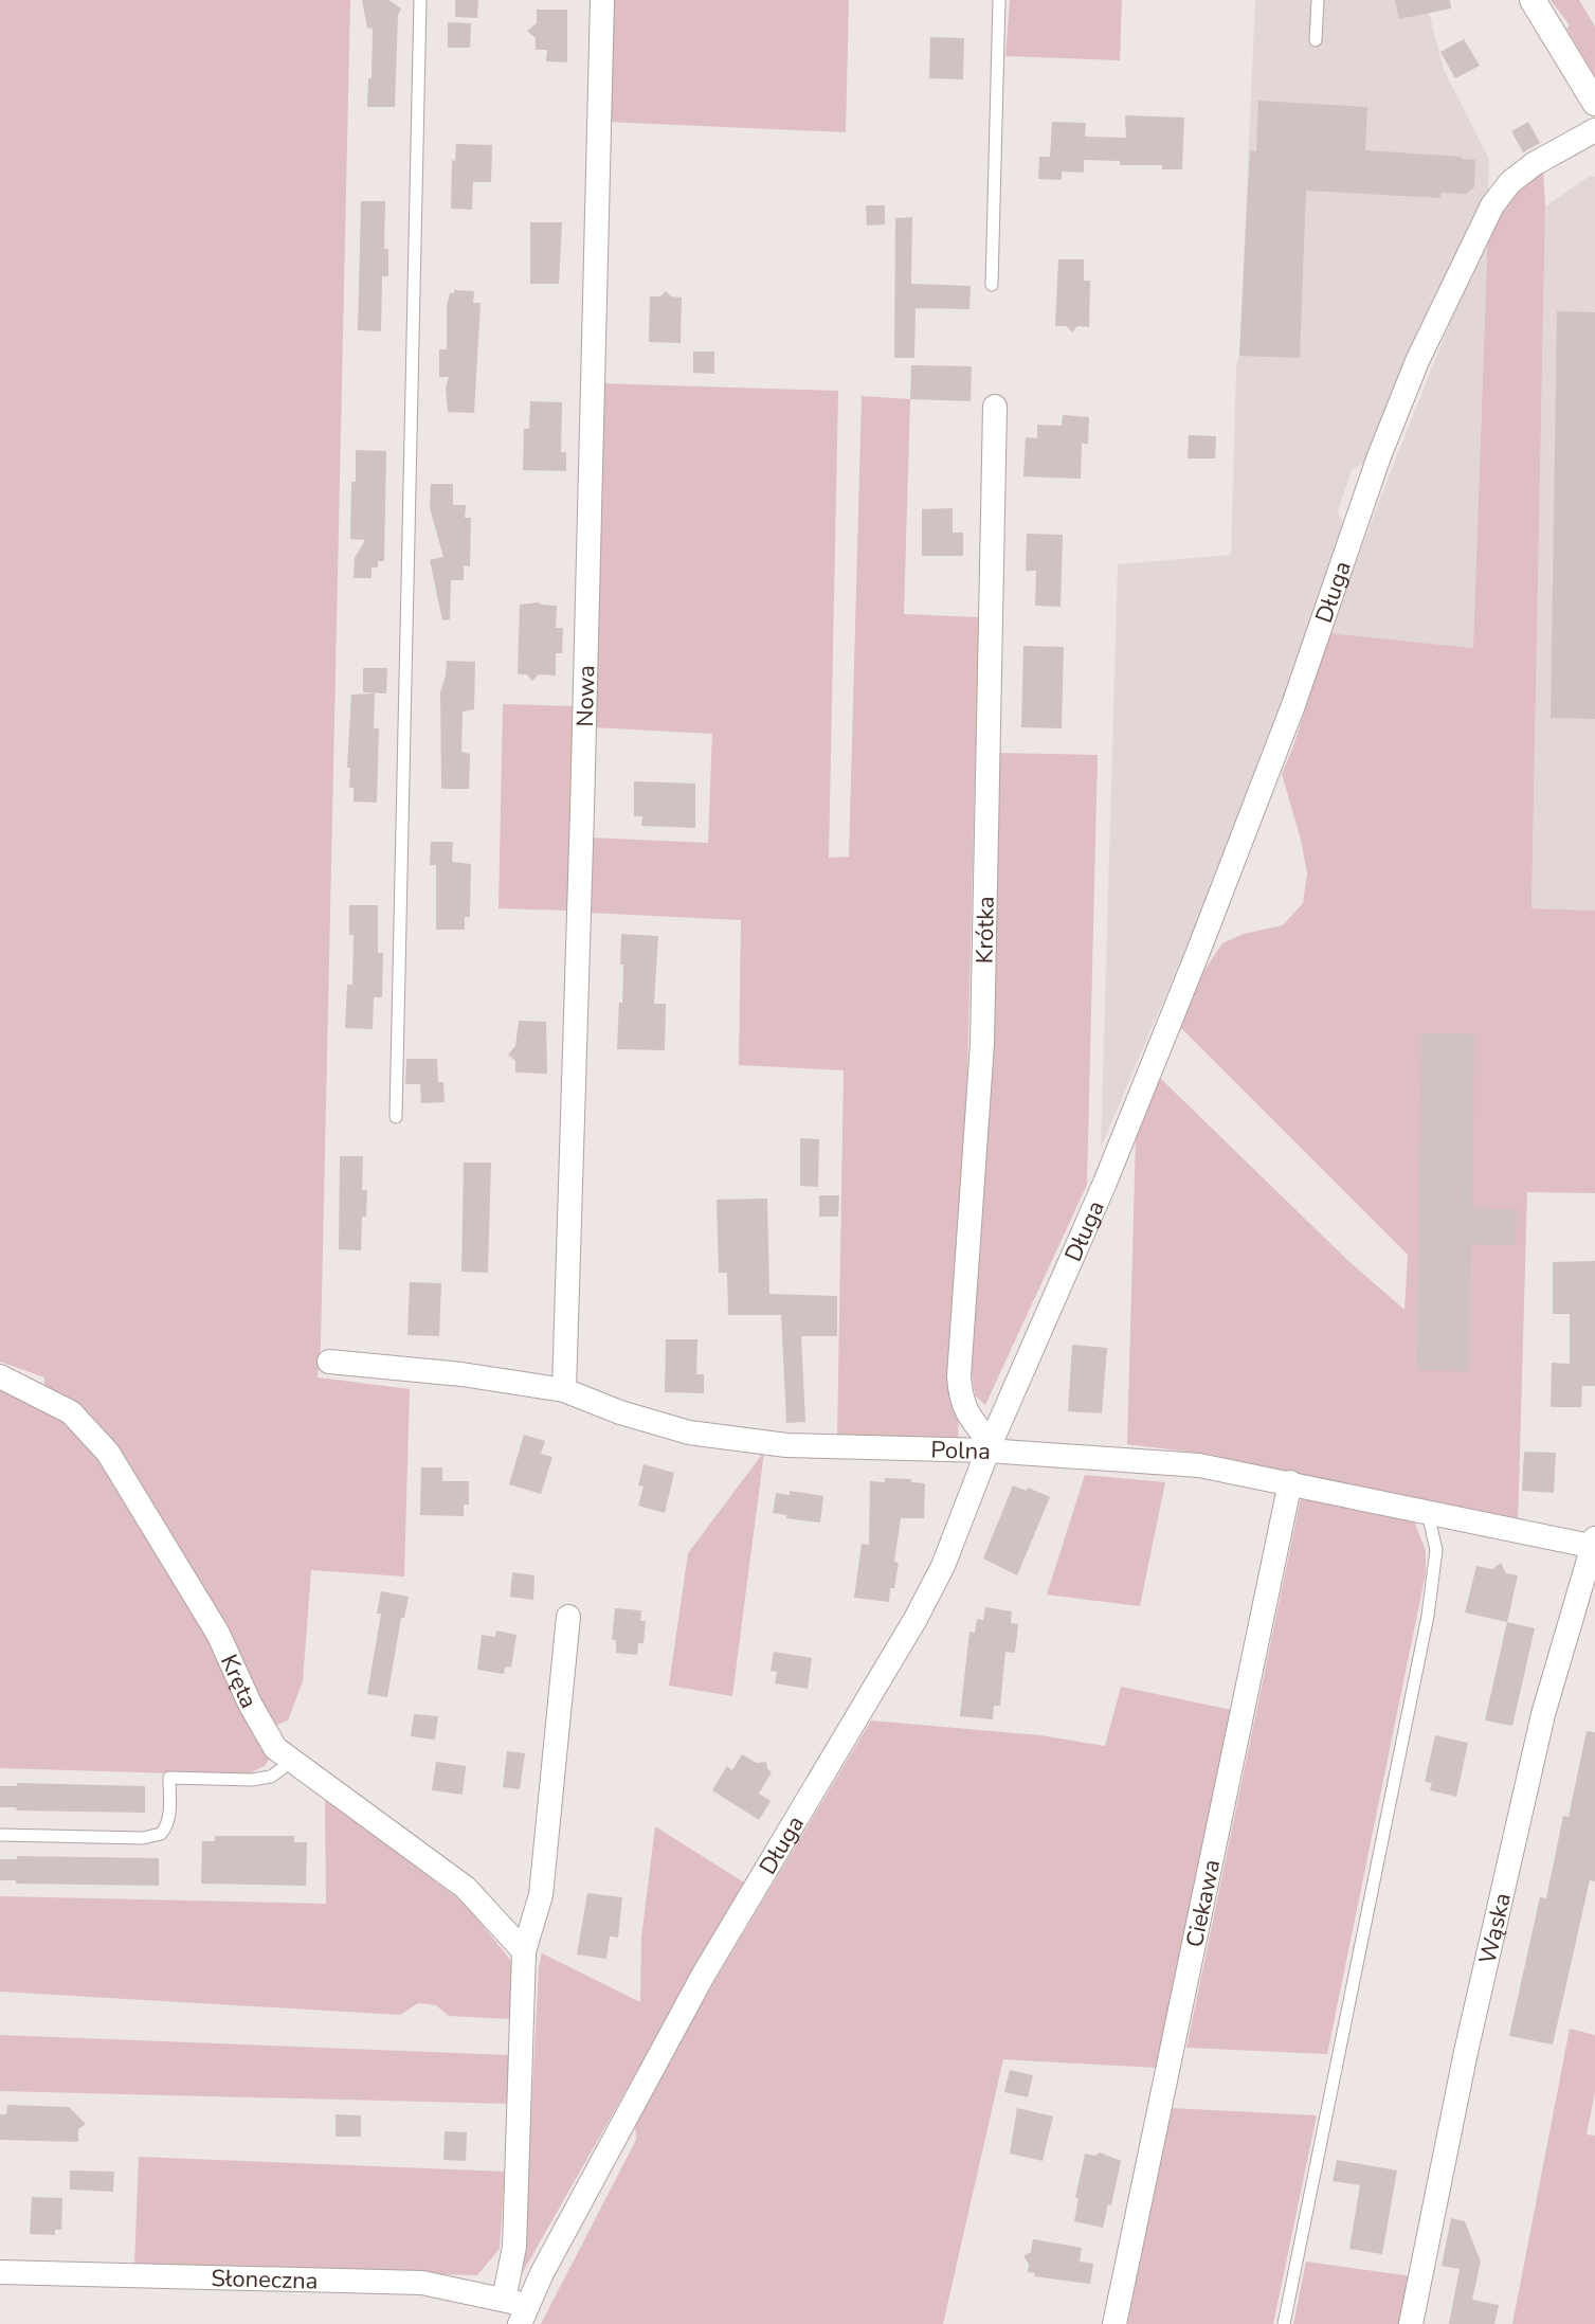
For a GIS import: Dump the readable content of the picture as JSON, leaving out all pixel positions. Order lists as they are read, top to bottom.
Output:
{
  "streets": {
    "street": [
      "Długa",
      "Nowa",
      "Krótka",
      "Polna",
      "Kręta",
      "Ciekawa",
      "Wąska",
      "Słoneczna"
    ]
  },
  "crossings": [
    ["Długa", "Krótka"],
    ["Długa", "Polna"],
    ["Długa", "Słoneczna"],
    ["Nowa", "Polna"],
    ["Krótka", "Polna"],
    ["Polna", "Ciekawa"],
    ["Polna", "Wąska"]
  ]
}
